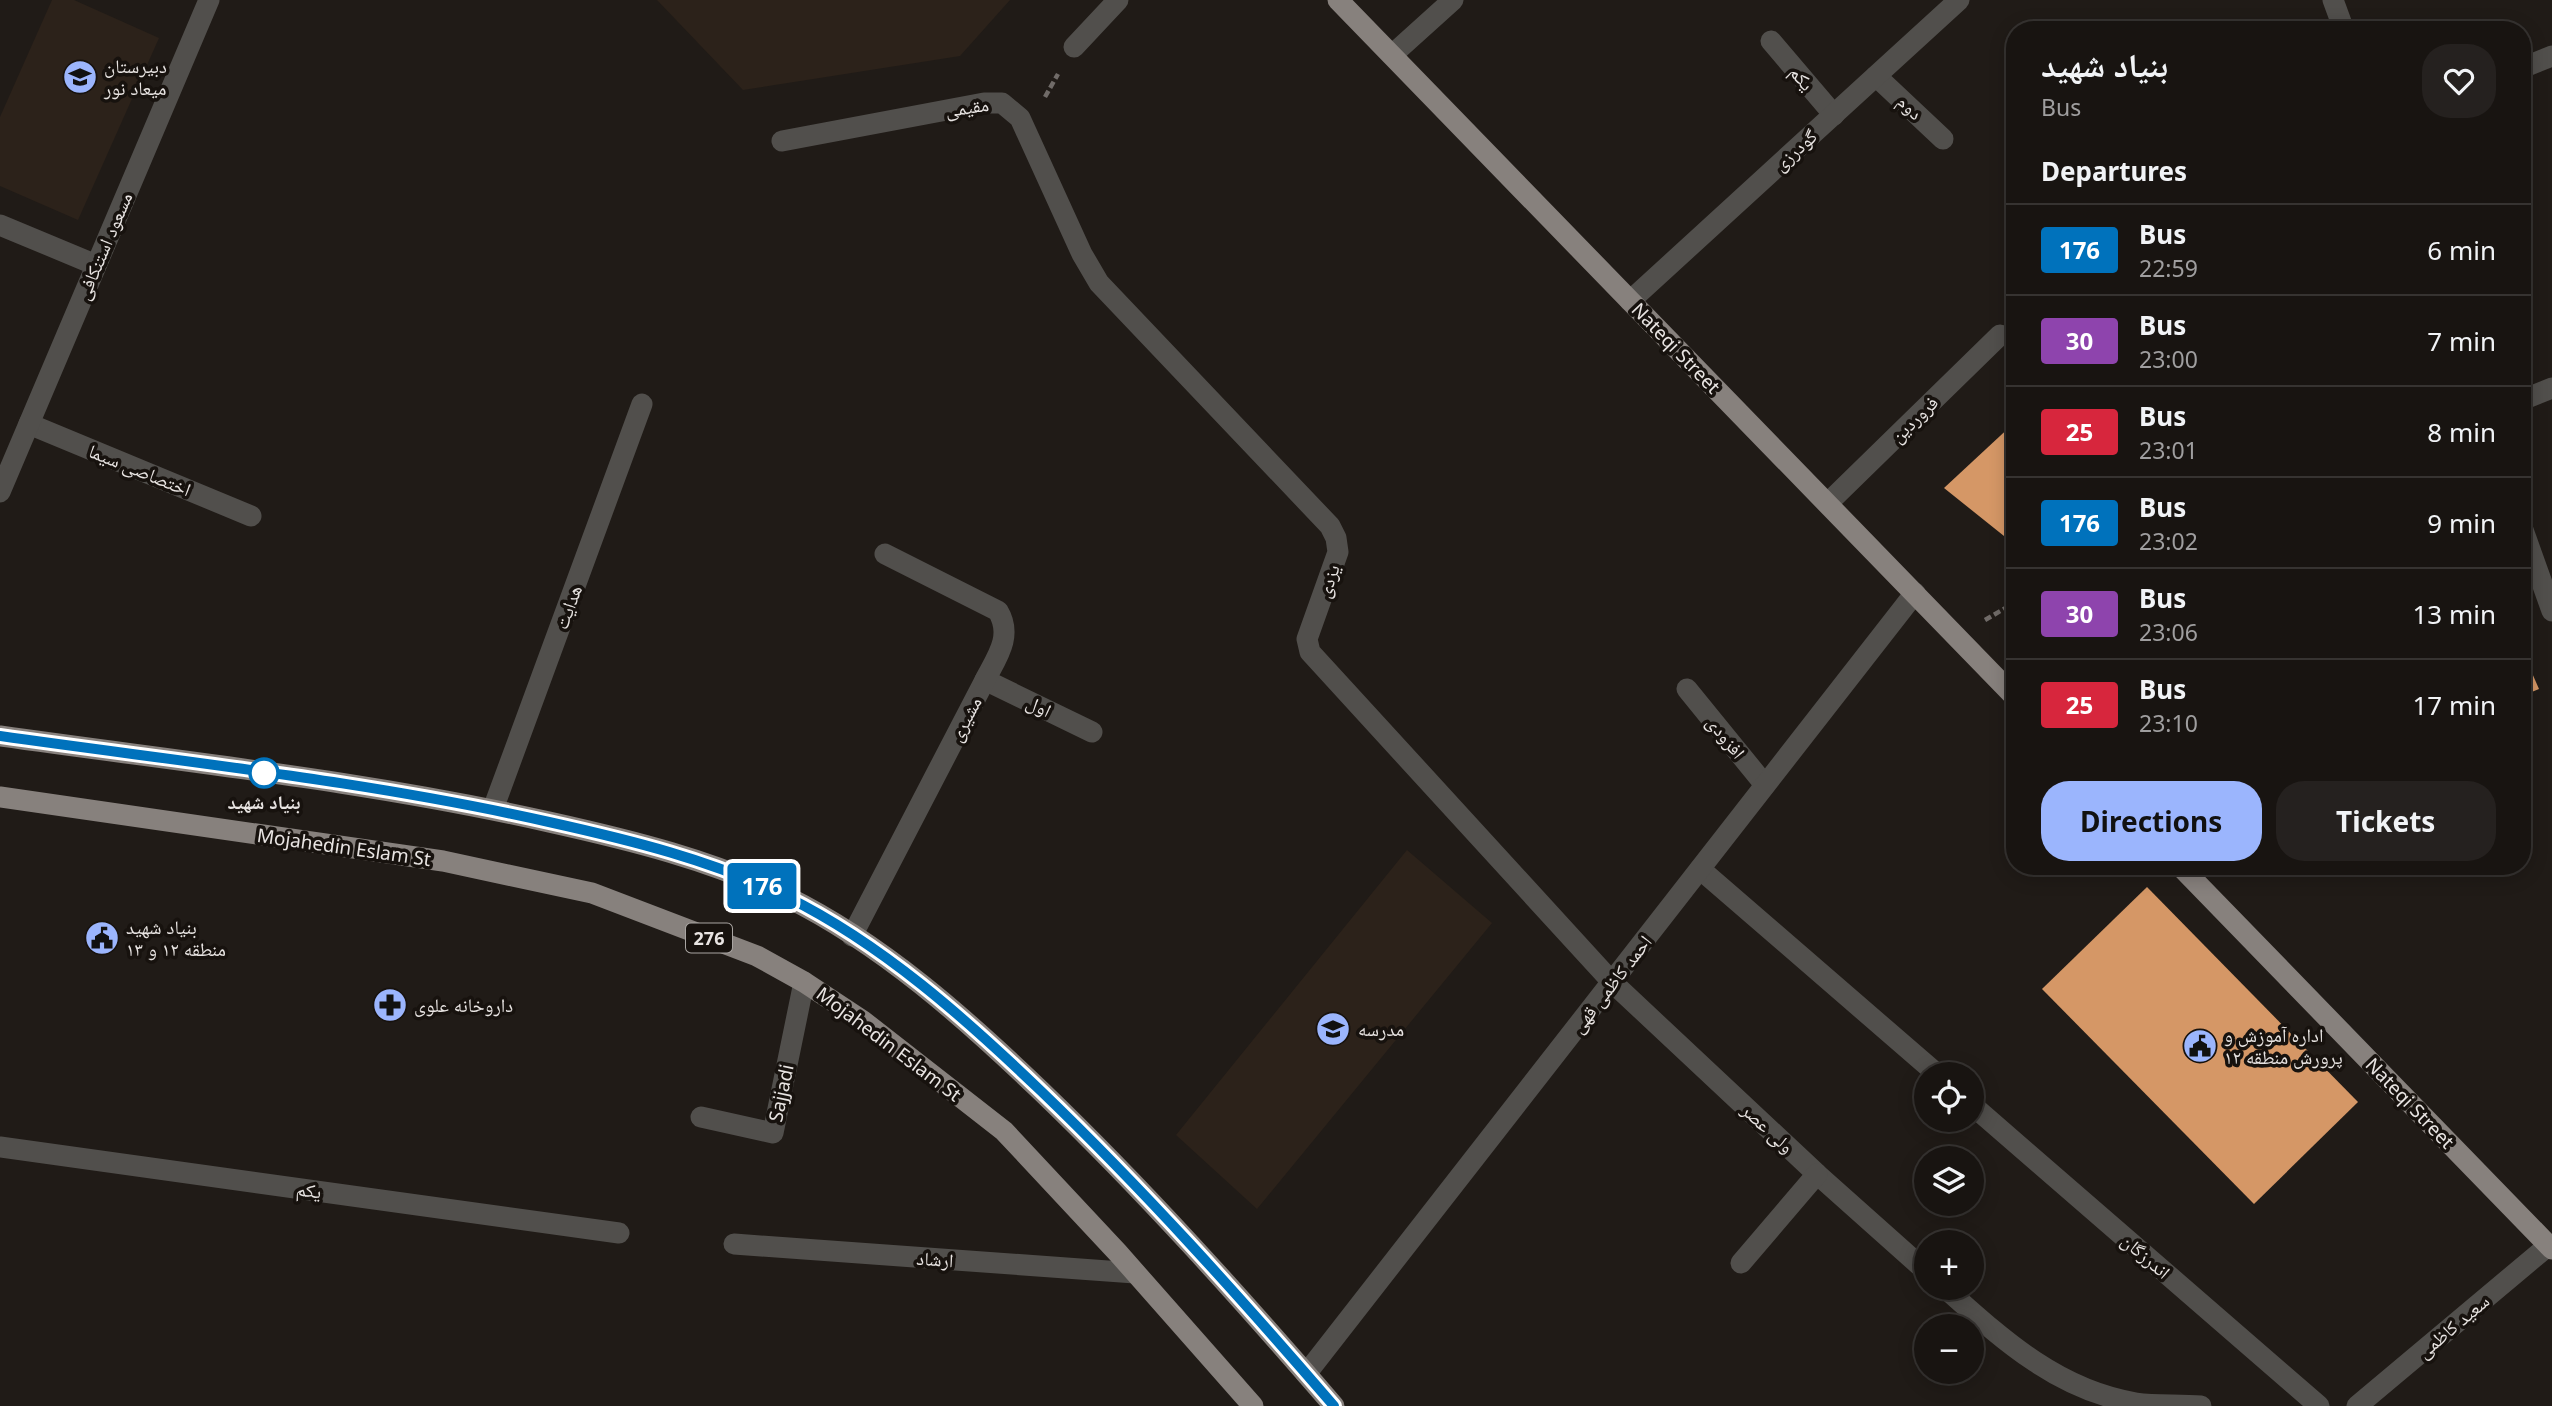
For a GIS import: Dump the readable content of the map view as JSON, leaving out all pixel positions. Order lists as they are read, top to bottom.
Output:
{
  "streets": {
    "main road": ["Nateqi Street", "Mojahedin Eslam St", "276"],
    "street": [
      "یکم",
      "مقیمی",
      "دوم",
      "گودرزی",
      "مسعود استنکافی",
      "فروردین",
      "اختصاصی سیما",
      "یزدی",
      "هدایت",
      "اول",
      "مشیری",
      "افزودی",
      "احمد کاظمی قهی",
      "Sajjadi",
      "ولی عصر",
      "اندرزگان",
      "ارشاد",
      "سعید کاظمی"
    ]
  },
  "crossings": [
    ["یکم", "گودرزی"],
    ["مقیمی", "یزدی"],
    ["دوم", "گودرزی"],
    ["گودرزی", "Nateqi Street"],
    ["مسعود استنکافی", "اختصاصی سیما"],
    ["Nateqi Street", "فروردین"],
    ["Nateqi Street", "احمد کاظمی قهی"],
    ["Nateqi Street", "سعید کاظمی"],
    ["یزدی", "احمد کاظمی قهی"],
    ["یزدی", "ولی عصر"],
    ["اول", "مشیری"],
    ["افزودی", "احمد کاظمی قهی"],
    ["Mojahedin Eslam St", "Sajjadi"],
    ["Mojahedin Eslam St", "ارشاد"],
    ["احمد کاظمی قهی", "ولی عصر"]
  ],
  "places": {
    "school or university": ["دبیرستان میعاد نور", "مدرسه"],
    "other": ["بنیاد شهید"],
    "public building": ["بنیاد شهید منطقه ۱۲ و ۱۳", "اداره آموزش و پرورش منطقه ۱۲"],
    "pharmacy": ["داروخانه علوی"]
  },
  "lines": ["bus line 176"],
  "page": {
    "on_map": "176",
    "heading": [
      ["بنیاد شهید", "Bus"],
      "Departures"
    ],
    "list": [
      {
        "mark": "176",
        "name": "Bus",
        "note": "22:59",
        "value": "6 min"
      },
      {
        "mark": "30",
        "name": "Bus",
        "note": "23:00",
        "value": "7 min"
      },
      {
        "mark": "25",
        "name": "Bus",
        "note": "23:01",
        "value": "8 min"
      },
      {
        "mark": "176",
        "name": "Bus",
        "note": "23:02",
        "value": "9 min"
      },
      {
        "mark": "30",
        "name": "Bus",
        "note": "23:06",
        "value": "13 min"
      },
      {
        "mark": "25",
        "name": "Bus",
        "note": "23:10",
        "value": "17 min"
      }
    ],
    "buttons": ["Directions", "Tickets"],
    "map_buttons": ["+", "−"]
  }
}
